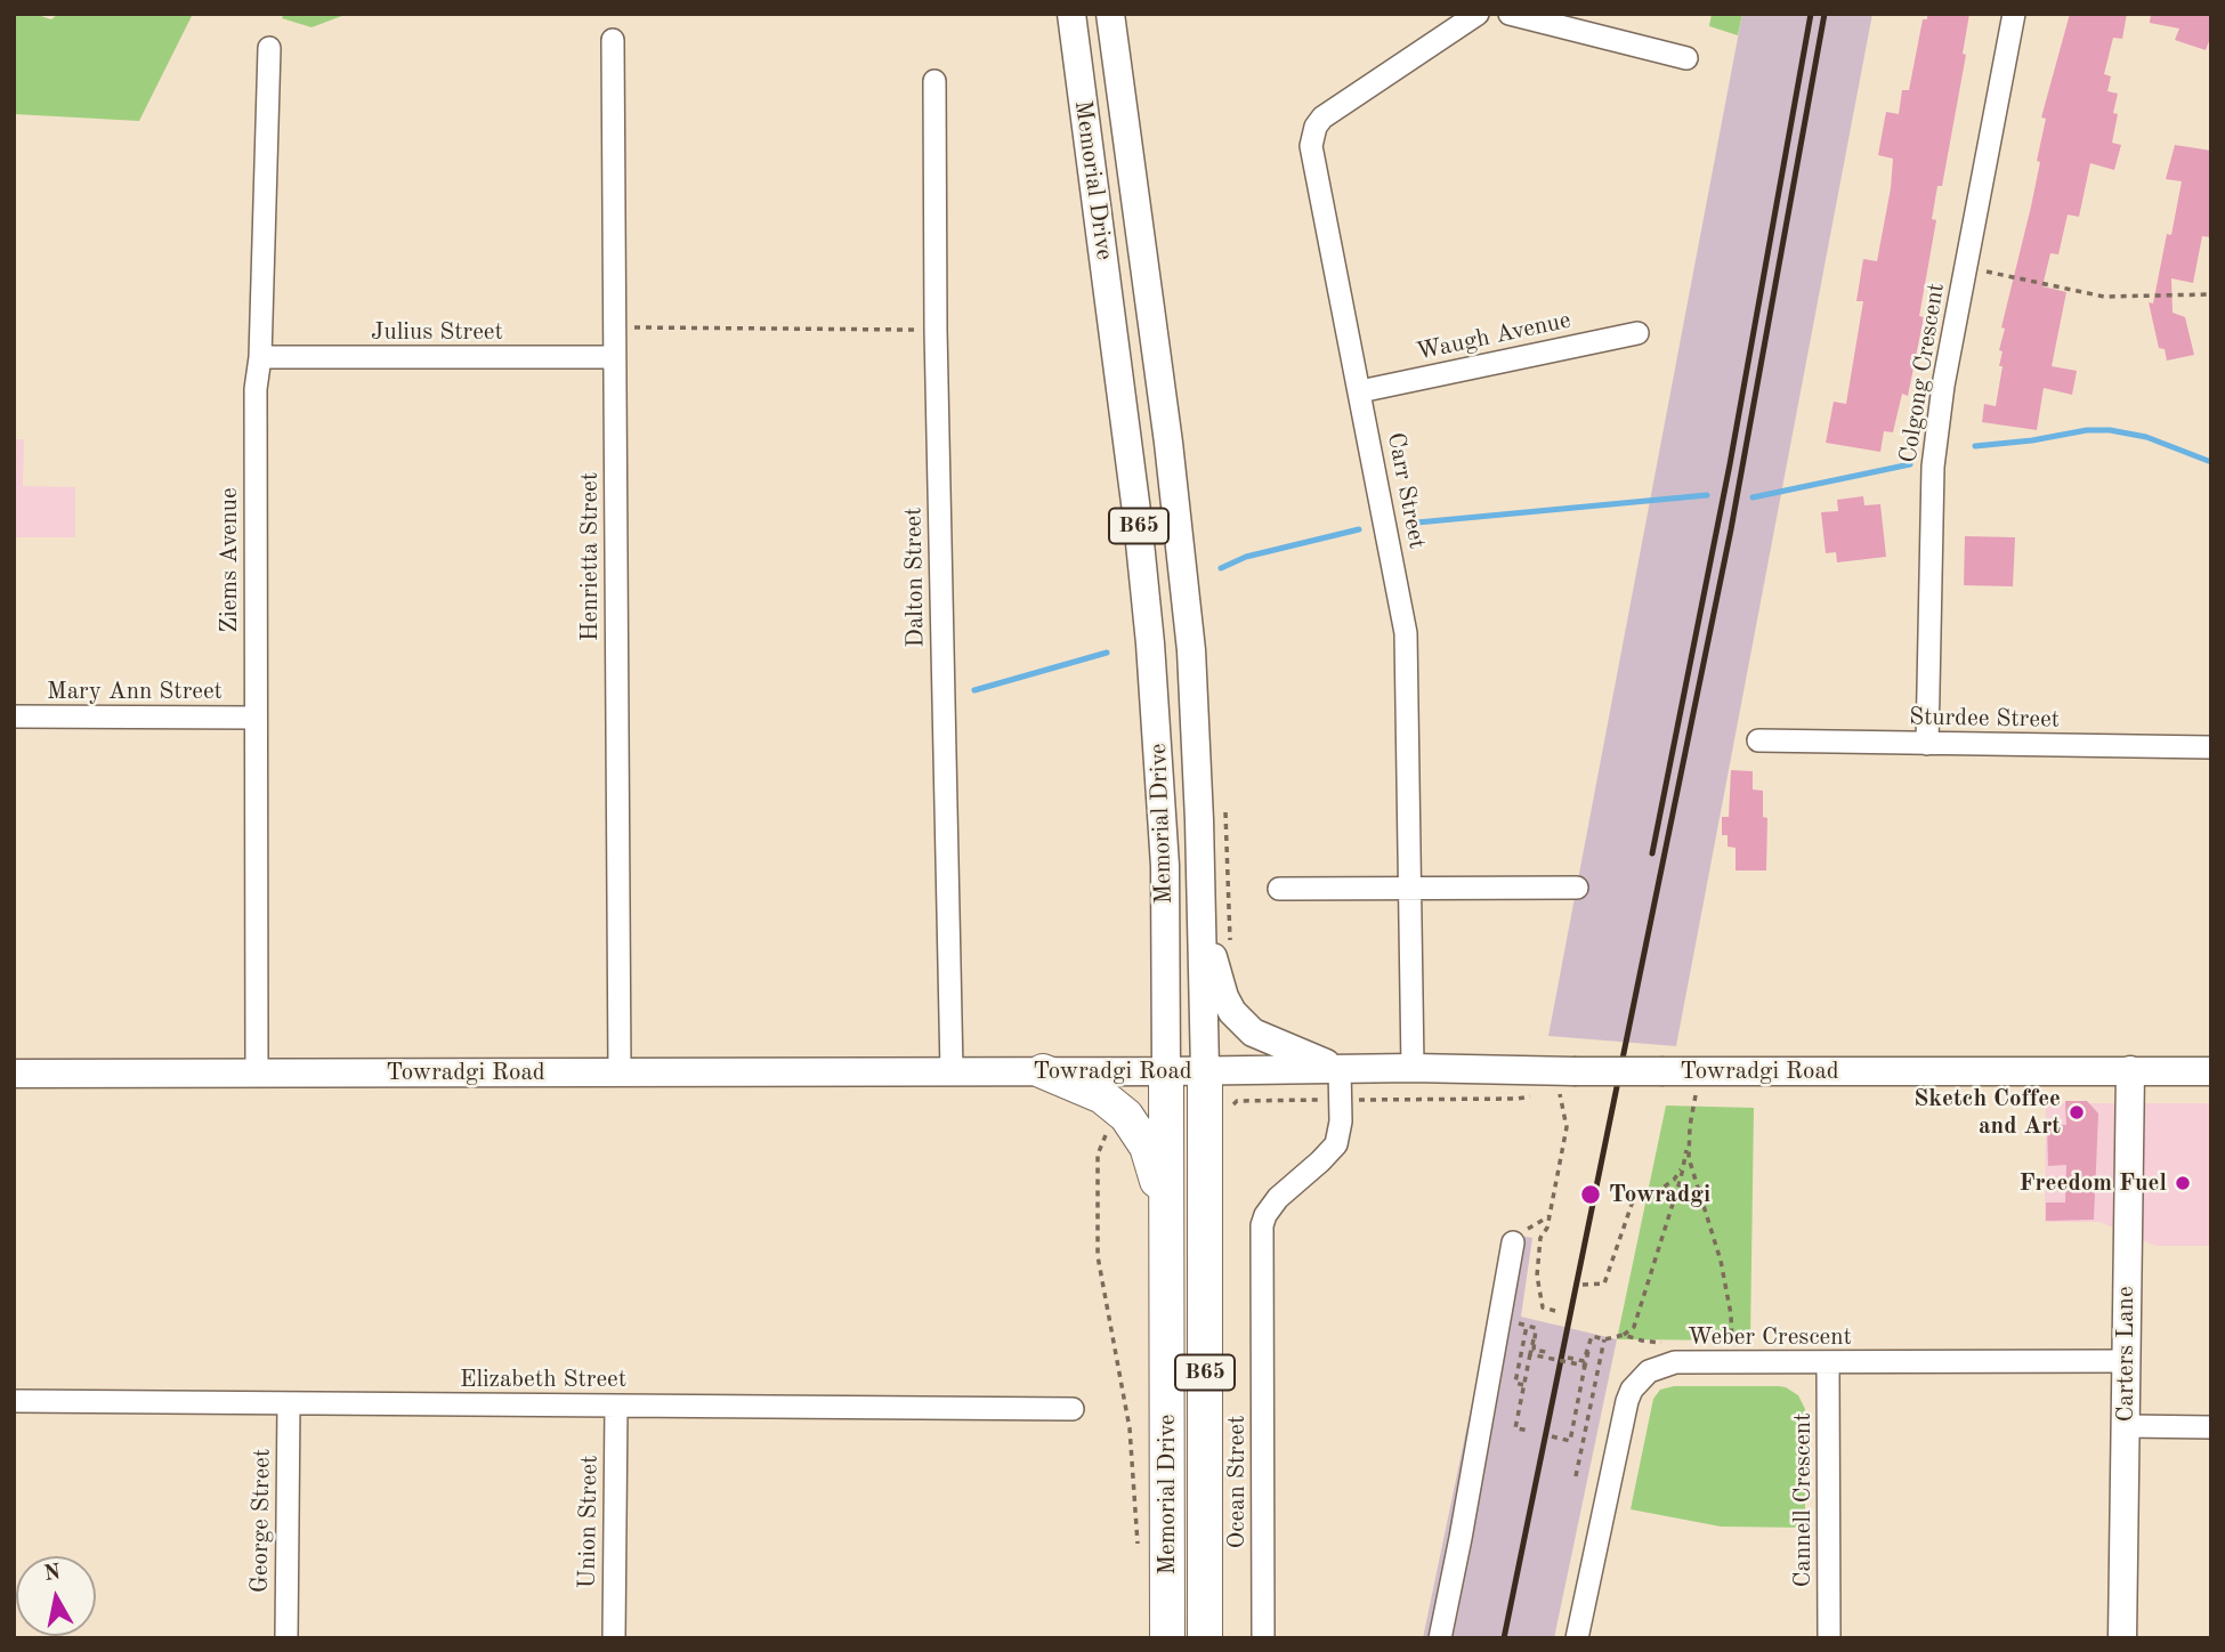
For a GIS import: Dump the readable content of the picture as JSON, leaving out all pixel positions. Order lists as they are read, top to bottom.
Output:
{
  "streets": {
    "highway": ["Memorial Drive", "B65"],
    "main road": ["Towradgi Road", "Carters Lane"],
    "street": [
      "Julius Street",
      "Waugh Avenue",
      "Colgong Crescent",
      "Carr Street",
      "Henrietta Street",
      "Ziems Avenue",
      "Dalton Street",
      "Mary Ann Street",
      "Sturdee Street",
      "Weber Crescent",
      "Elizabeth Street",
      "Ocean Street",
      "Cannell Crescent",
      "George Street",
      "Union Street"
    ]
  },
  "crossings": [
    ["Memorial Drive", "Towradgi Road"],
    ["Julius Street", "Henrietta Street"],
    ["Julius Street", "Ziems Avenue"],
    ["Waugh Avenue", "Carr Street"],
    ["Colgong Crescent", "Sturdee Street"],
    ["Carr Street", "Towradgi Road"],
    ["Henrietta Street", "Towradgi Road"],
    ["Ziems Avenue", "Mary Ann Street"],
    ["Ziems Avenue", "Towradgi Road"],
    ["Dalton Street", "Towradgi Road"],
    ["Towradgi Road", "Carters Lane"],
    ["Towradgi Road", "Ocean Street"],
    ["Weber Crescent", "Carters Lane"],
    ["Weber Crescent", "Cannell Crescent"],
    ["Elizabeth Street", "George Street"],
    ["Elizabeth Street", "Union Street"]
  ],
  "places": ["Sketch Coffee and Art", "Freedom Fuel", "Towradgi"],
  "north": "top"
}
